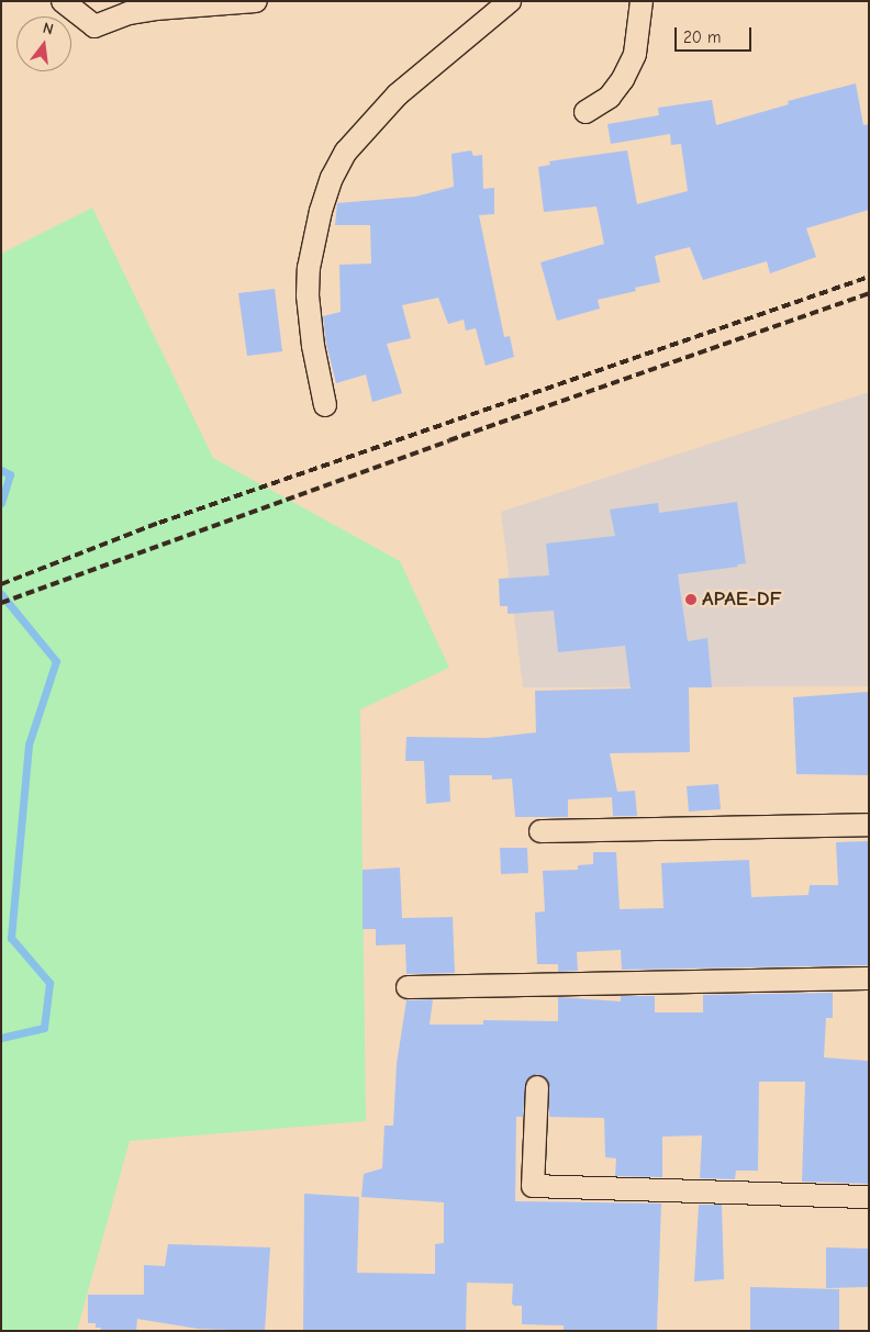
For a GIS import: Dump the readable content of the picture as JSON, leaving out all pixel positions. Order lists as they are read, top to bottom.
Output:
{
  "places": ["APAE-DF"],
  "scale_bar": "20 m",
  "north": "top"
}
